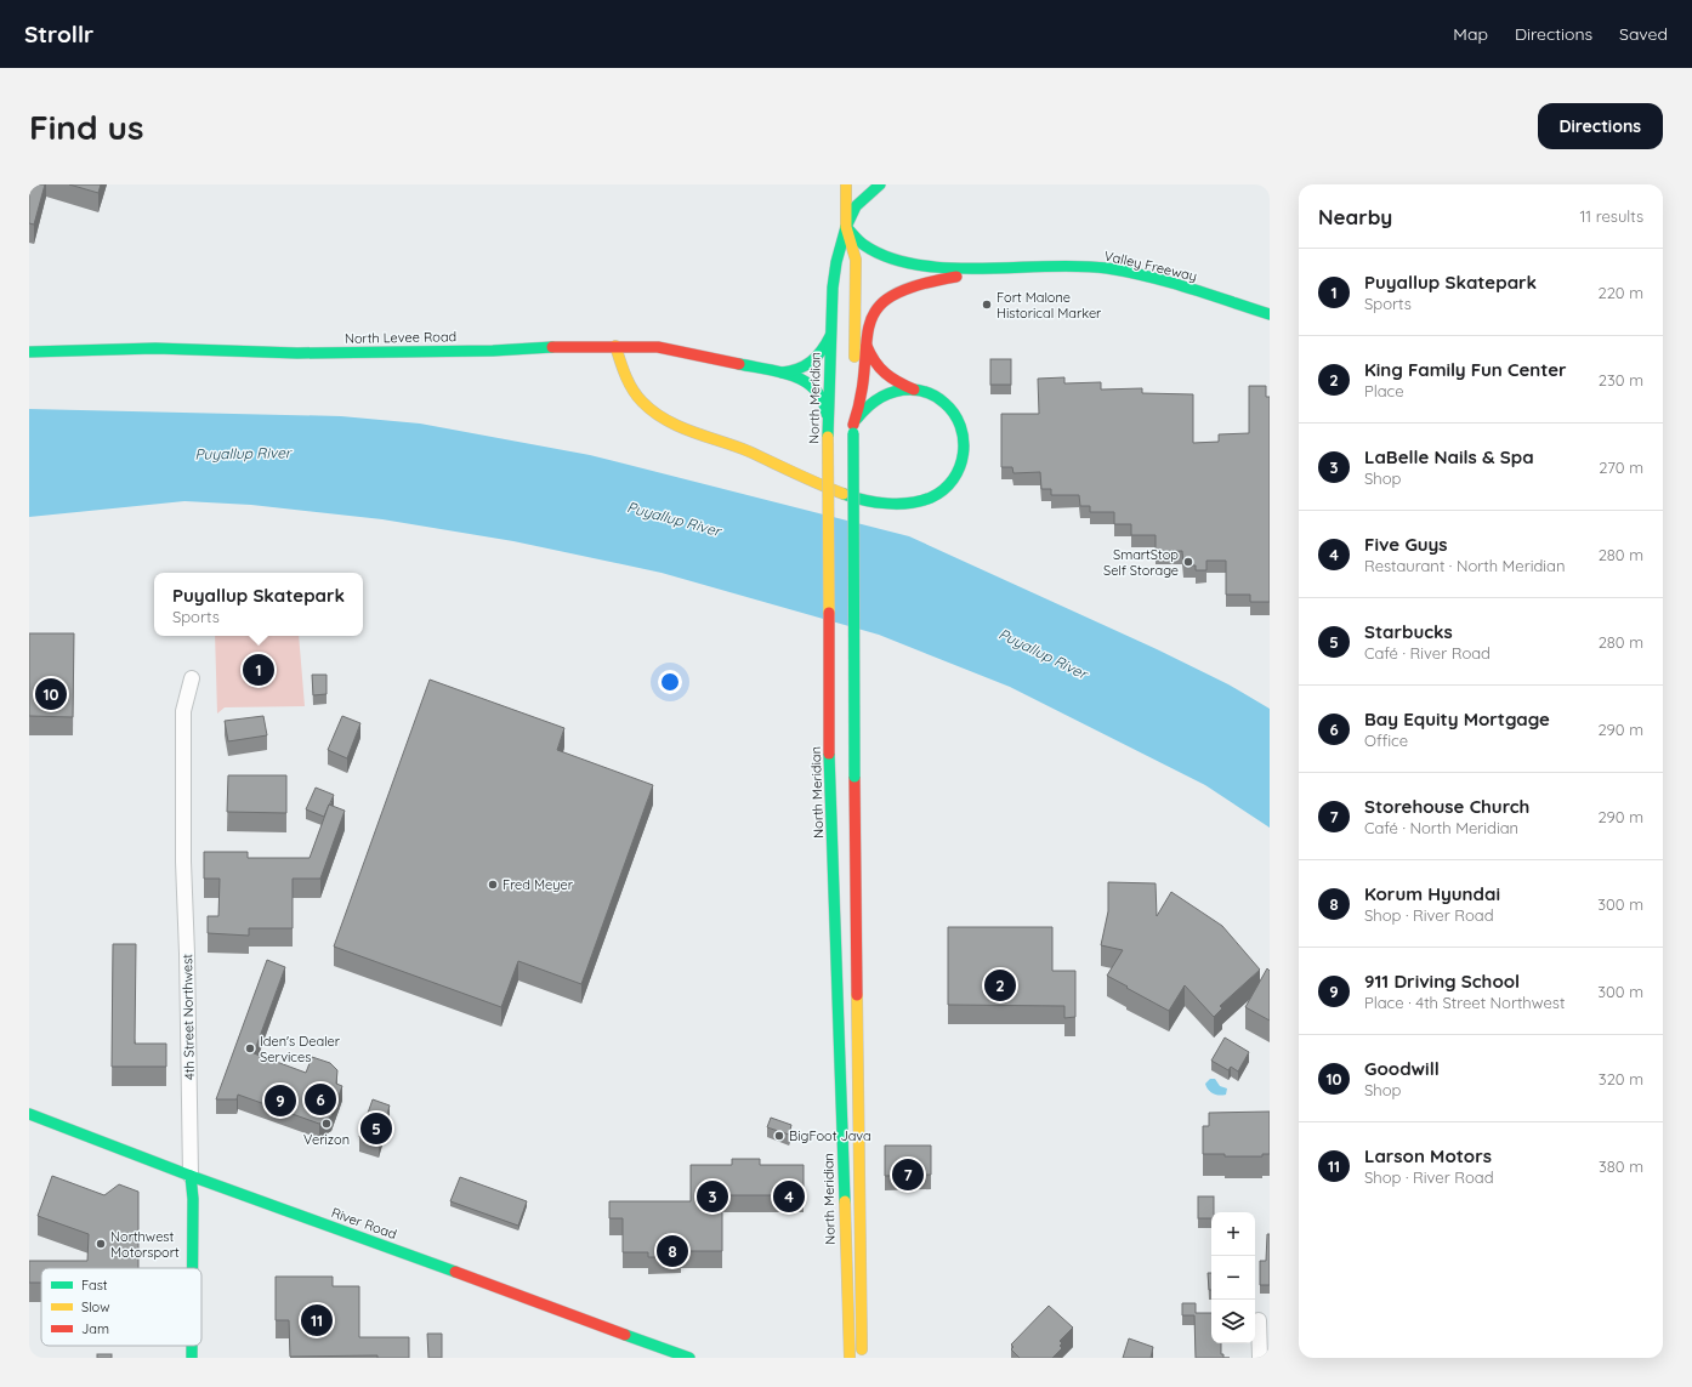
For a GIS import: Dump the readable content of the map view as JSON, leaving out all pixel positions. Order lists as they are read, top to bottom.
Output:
{
  "streets": {
    "main road": [
      "Valley Freeway",
      "North Levee Road",
      "North Meridian",
      "4th Street Northwest",
      "River Road"
    ]
  },
  "crossings": [
    ["4th Street Northwest", "River Road"]
  ],
  "water": ["Puyallup River"],
  "places": [
    "Fort Malone Historical Marker",
    "SmartStop Self Storage",
    "Fred Meyer",
    "Iden's Dealer Services",
    "Verizon",
    "BigFoot Java",
    "Northwest Motorsport"
  ],
  "legend": ["Fast", "Slow", "Jam"],
  "page": {
    "header": "Strollr",
    "nav": ["Map", "Directions", "Saved"],
    "buttons": "Directions",
    "title": "Find us",
    "heading": ["Nearby", "11 results"],
    "list": [
      {
        "mark": "1",
        "name": "Puyallup Skatepark",
        "note": "Sports",
        "value": "220 m"
      },
      {
        "mark": "2",
        "name": "King Family Fun Center",
        "note": "Place",
        "value": "230 m"
      },
      {
        "mark": "3",
        "name": "LaBelle Nails & Spa",
        "note": "Shop",
        "value": "270 m"
      },
      {
        "mark": "4",
        "name": "Five Guys",
        "note": "Restaurant · North Meridian",
        "value": "280 m"
      },
      {
        "mark": "5",
        "name": "Starbucks",
        "note": "Café · River Road",
        "value": "280 m"
      },
      {
        "mark": "6",
        "name": "Bay Equity Mortgage",
        "note": "Office",
        "value": "290 m"
      },
      {
        "mark": "7",
        "name": "Storehouse Church",
        "note": "Café · North Meridian",
        "value": "290 m"
      },
      {
        "mark": "8",
        "name": "Korum Hyundai",
        "note": "Shop · River Road",
        "value": "300 m"
      },
      {
        "mark": "9",
        "name": "911 Driving School",
        "note": "Place · 4th Street Northwest",
        "value": "300 m"
      },
      {
        "mark": "10",
        "name": "Goodwill",
        "note": "Shop",
        "value": "320 m"
      },
      {
        "mark": "11",
        "name": "Larson Motors",
        "note": "Shop · River Road",
        "value": "380 m"
      }
    ],
    "popup": ["Puyallup Skatepark", "Sports"],
    "pins": [
      "1",
      "10",
      "2",
      "6",
      "9",
      "5",
      "7",
      "3",
      "4",
      "8",
      "11"
    ],
    "map_buttons": ["+", "−"]
  }
}
